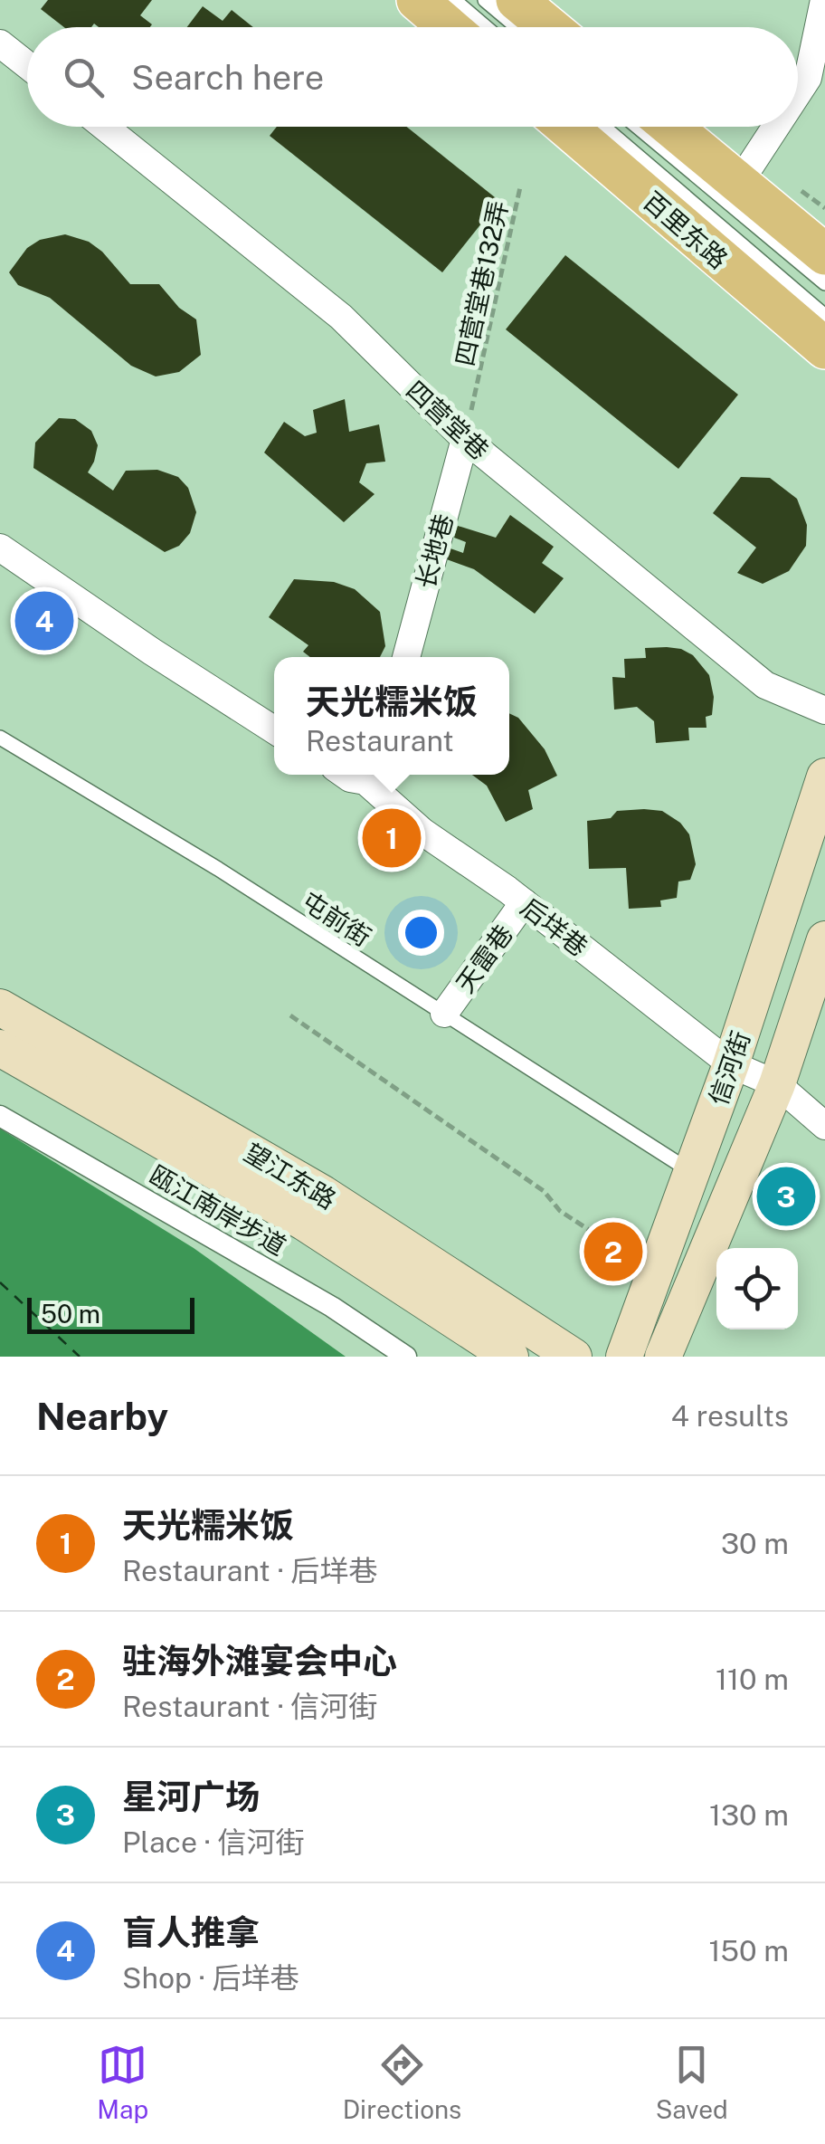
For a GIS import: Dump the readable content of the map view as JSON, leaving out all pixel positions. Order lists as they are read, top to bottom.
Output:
{
  "streets": {
    "main road": ["百里东路", "信河街", "望江东路"],
    "street": [
      "四营堂巷",
      "长地巷",
      "后垟巷",
      "天雷巷",
      "瓯江南岸步道"
    ],
    "lane": ["屯前街"],
    "path": ["四营堂巷132弄"]
  },
  "crossings": [
    ["四营堂巷132弄", "四营堂巷"],
    ["四营堂巷132弄", "长地巷"],
    ["四营堂巷", "长地巷"],
    ["屯前街", "天雷巷"],
    ["屯前街", "信河街"],
    ["后垟巷", "天雷巷"],
    ["后垟巷", "信河街"]
  ],
  "scale_bar": "50 m",
  "page": {
    "search": "Search here",
    "pins": [
      "4",
      "1",
      "3",
      "2"
    ],
    "popup": ["天光糯米饭", "Restaurant"],
    "scale": "50 m",
    "heading": ["Nearby", "4 results"],
    "list": [
      {
        "mark": "1",
        "name": "天光糯米饭",
        "note": "Restaurant · 后垟巷",
        "value": "30 m"
      },
      {
        "mark": "2",
        "name": "驻海外滩宴会中心",
        "note": "Restaurant · 信河街",
        "value": "110 m"
      },
      {
        "mark": "3",
        "name": "星河广场",
        "note": "Place · 信河街",
        "value": "130 m"
      },
      {
        "mark": "4",
        "name": "盲人推拿",
        "note": "Shop · 后垟巷",
        "value": "150 m"
      }
    ],
    "nav": ["Map", "Directions", "Saved"]
  }
}
